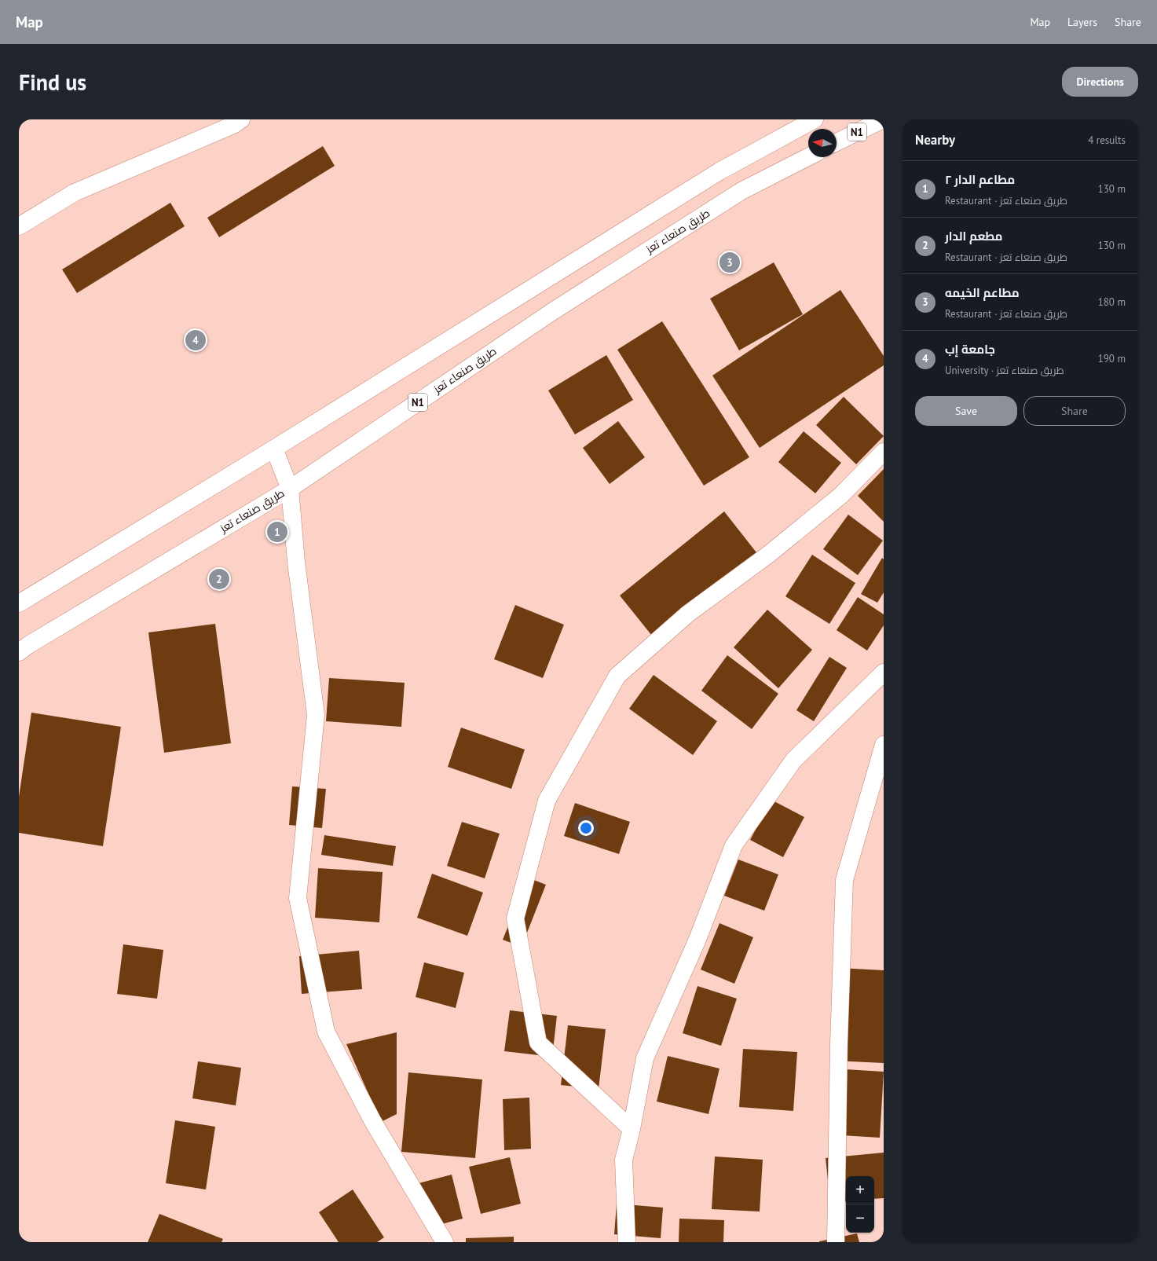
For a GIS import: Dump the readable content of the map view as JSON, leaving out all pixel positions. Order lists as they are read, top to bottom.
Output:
{
  "streets": {
    "main road": ["N1", "طريق صنعاء تعز"]
  },
  "north": "left",
  "page": {
    "header": "Map",
    "nav": ["Map", "Layers", "Share"],
    "buttons": [
      "Directions",
      ["Save", "Share"]
    ],
    "title": "Find us",
    "heading": ["Nearby", "4 results"],
    "list": [
      {
        "mark": "1",
        "name": "مطاعم الدار ٢",
        "note": "Restaurant · طريق صنعاء تعز",
        "value": "130 m"
      },
      {
        "mark": "2",
        "name": "مطعم الدار",
        "note": "Restaurant · طريق صنعاء تعز",
        "value": "130 m"
      },
      {
        "mark": "3",
        "name": "مطاعم الخيمه",
        "note": "Restaurant · طريق صنعاء تعز",
        "value": "180 m"
      },
      {
        "mark": "4",
        "name": "جامعة إب",
        "note": "University · طريق صنعاء تعز",
        "value": "190 m"
      }
    ],
    "pins": [
      "3",
      "4",
      "1",
      "2"
    ],
    "map_buttons": ["+", "−"]
  }
}
